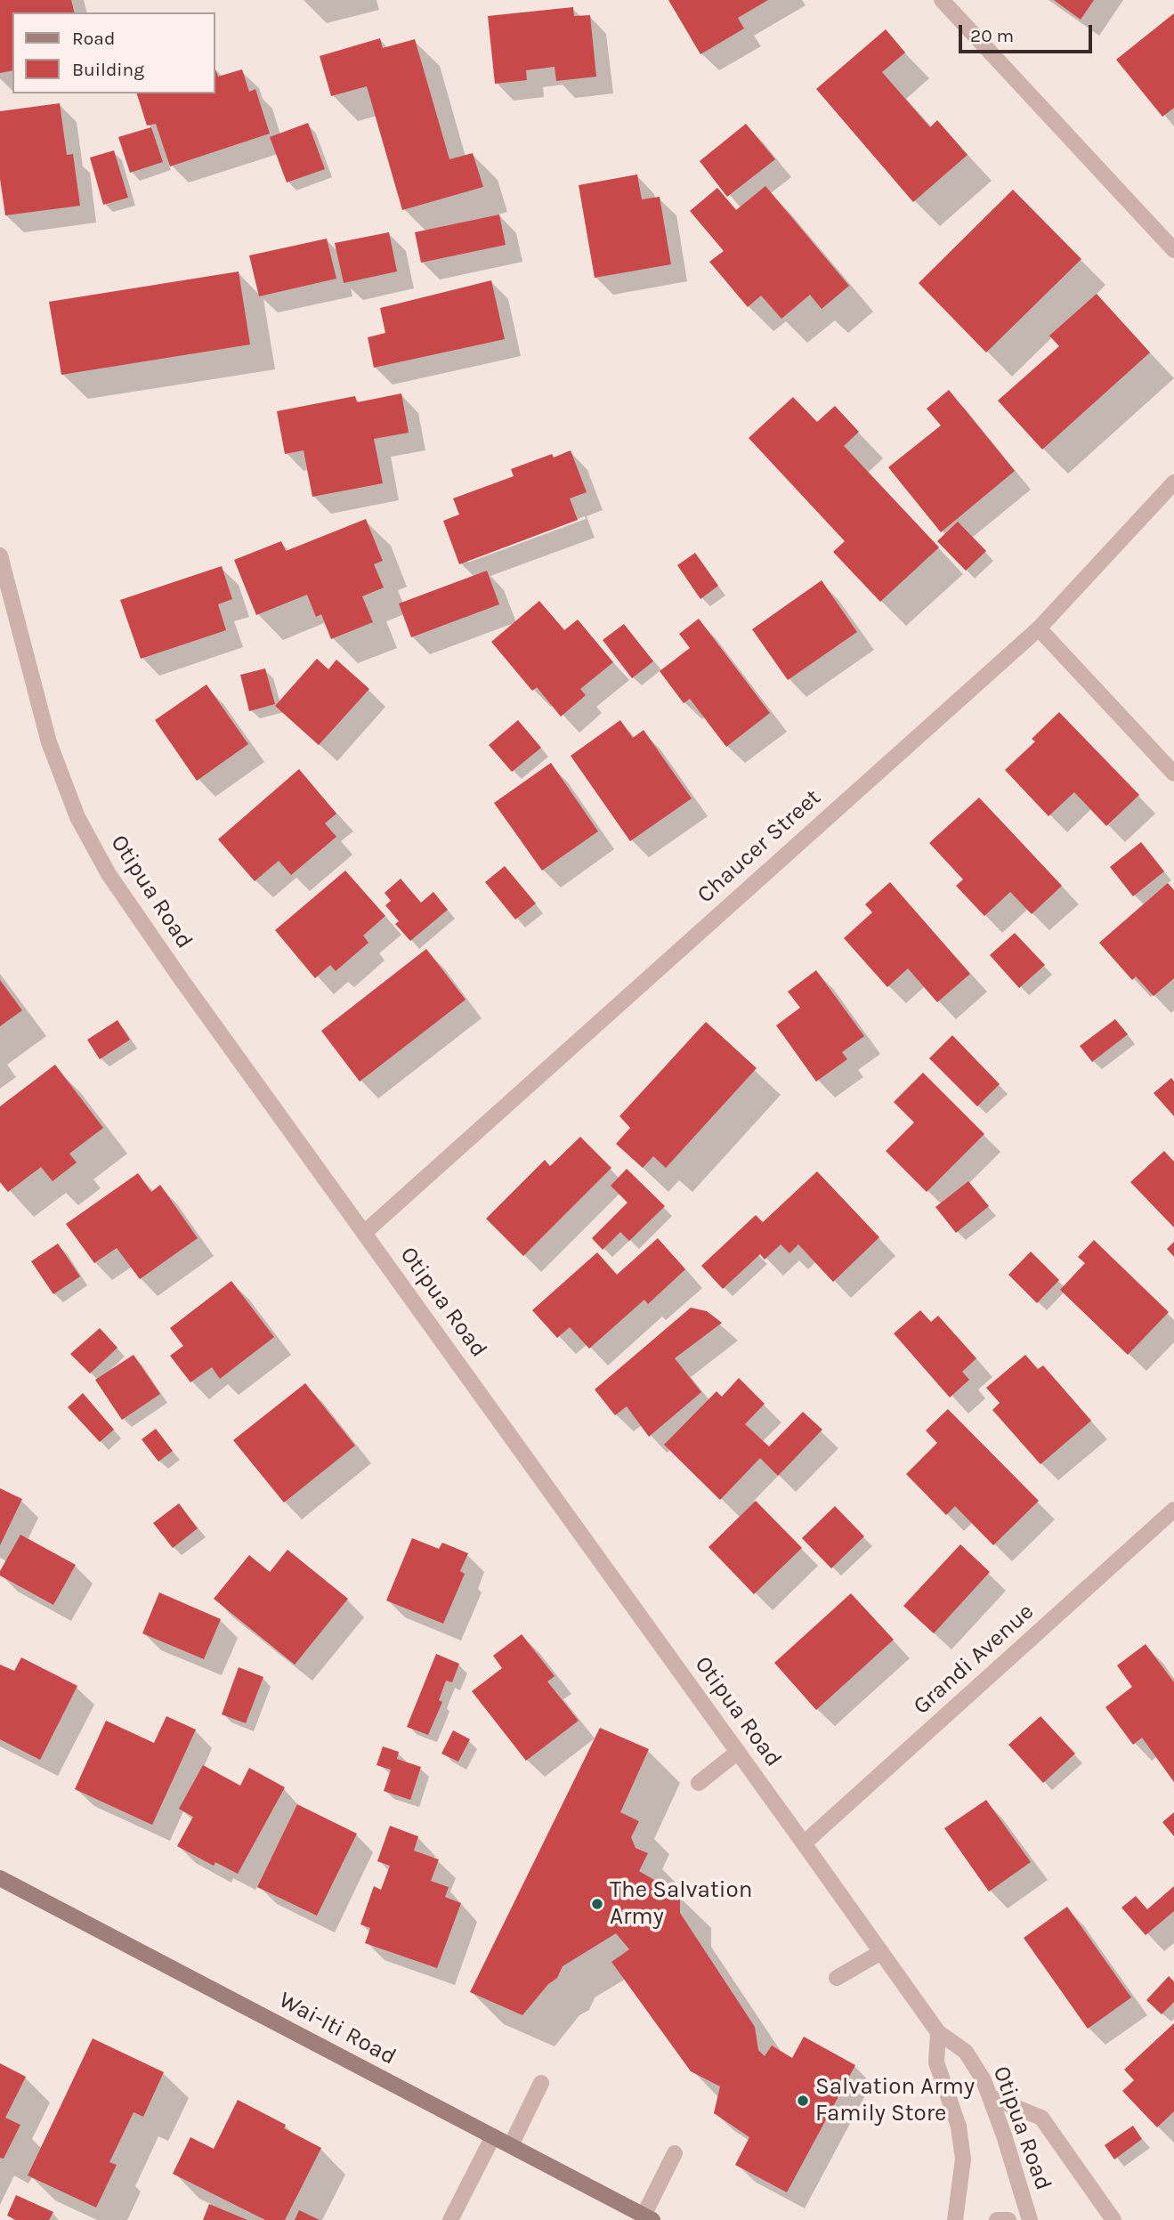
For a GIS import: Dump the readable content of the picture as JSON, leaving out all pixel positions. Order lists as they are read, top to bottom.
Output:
{
  "streets": {
    "main road": ["Wai-Iti Road"],
    "street": ["Chaucer Street", "Otipua Road", "Grandi Avenue"]
  },
  "crossings": [
    ["Chaucer Street", "Otipua Road"],
    ["Otipua Road", "Grandi Avenue"]
  ],
  "places": ["The Salvation Army", "Salvation Army Family Store"],
  "legend": ["Road", "Building"],
  "scale_bar": "20 m"
}
